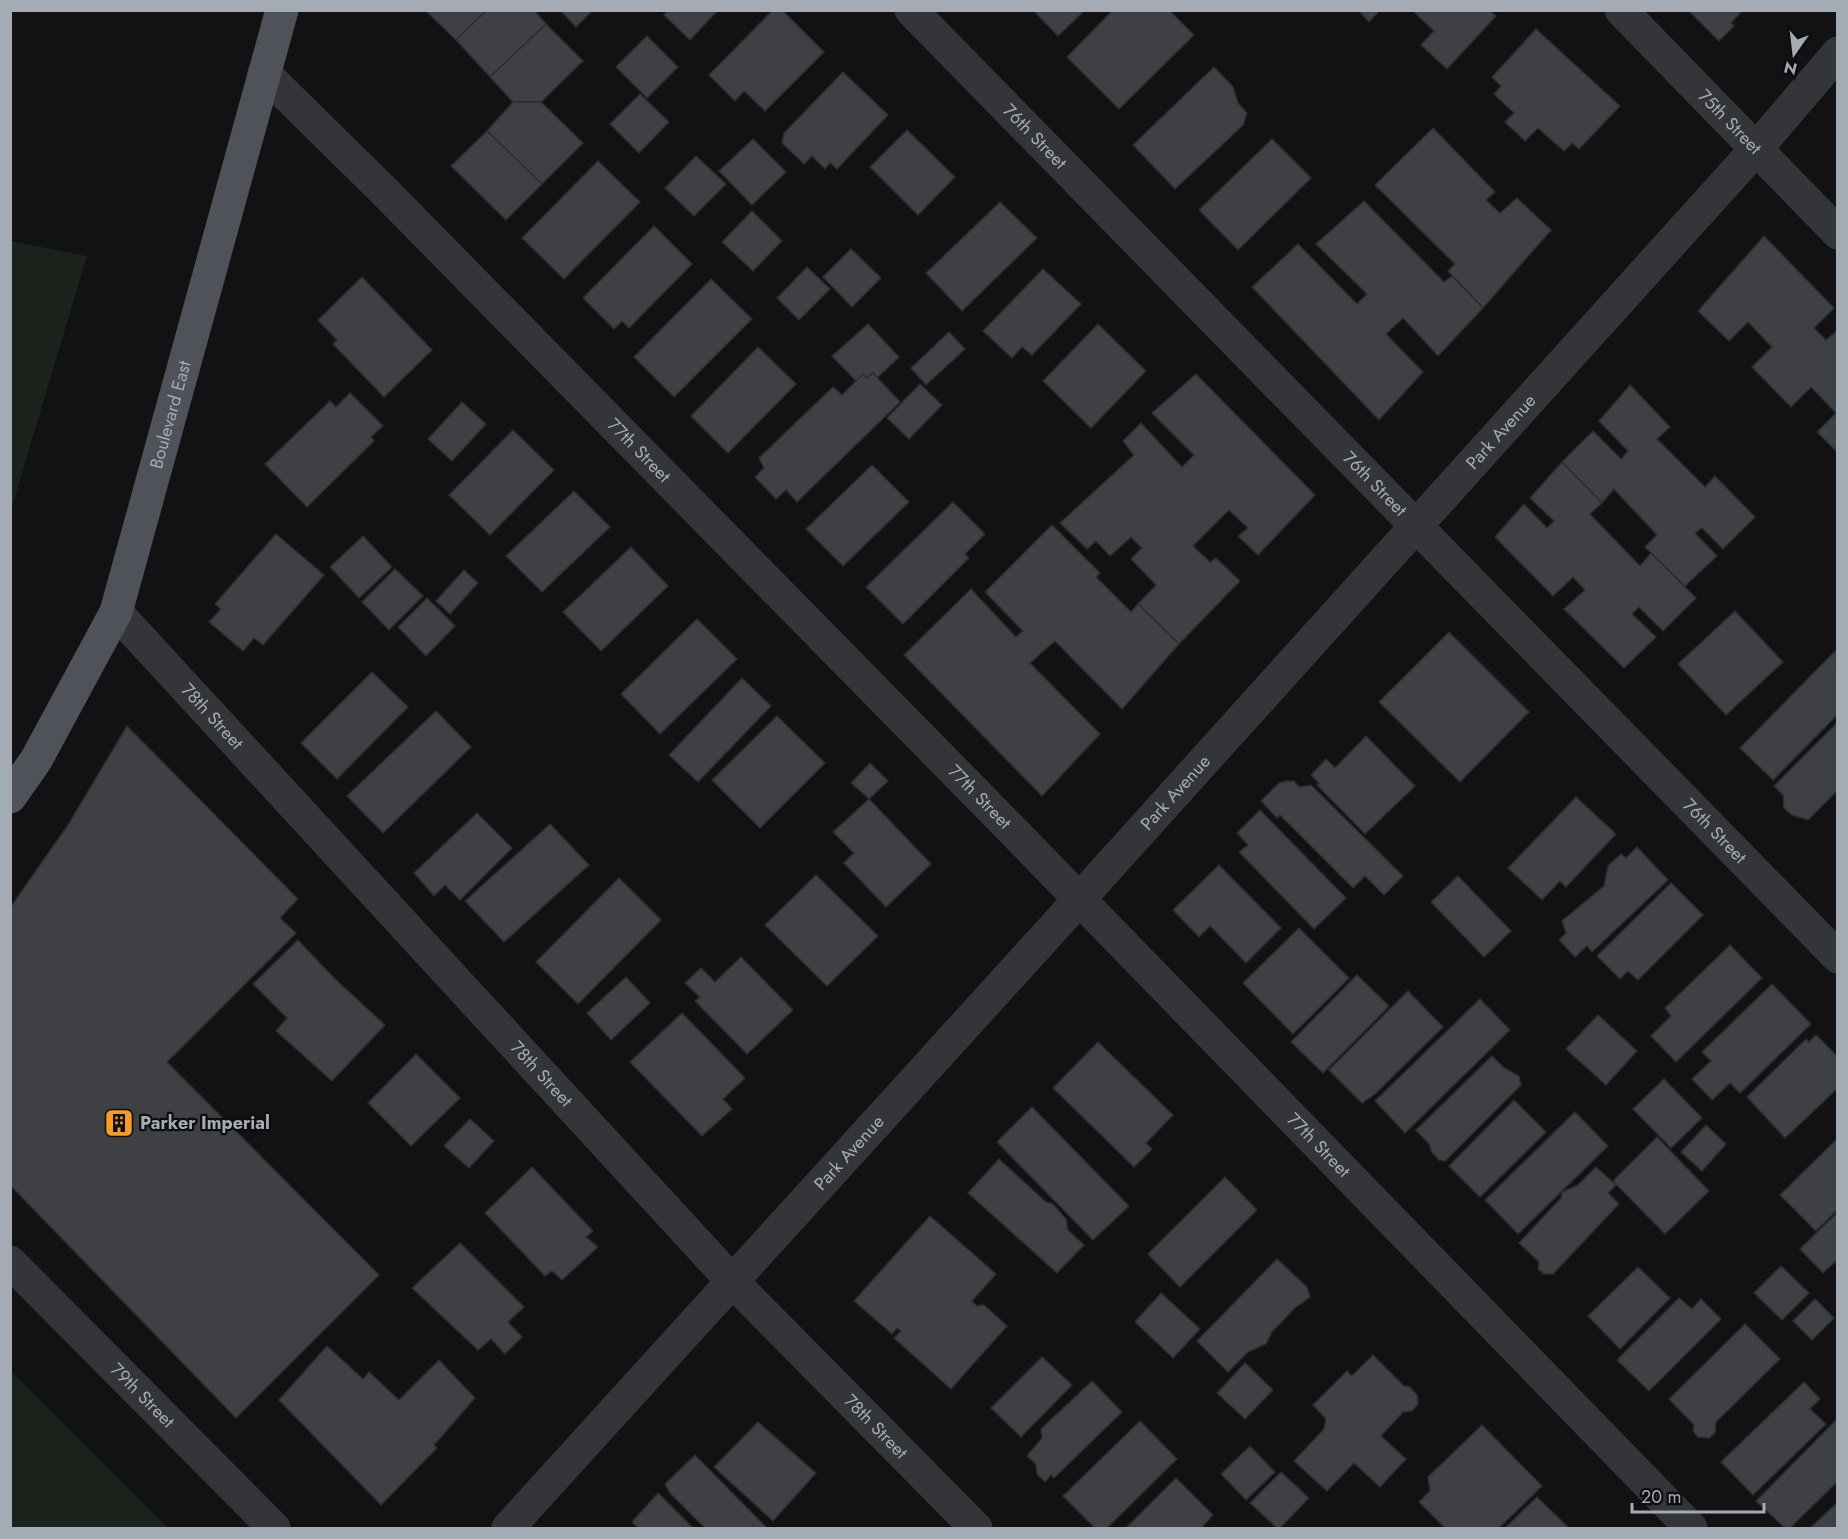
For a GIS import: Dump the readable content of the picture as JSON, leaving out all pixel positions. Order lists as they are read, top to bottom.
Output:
{
  "streets": {
    "main road": ["Boulevard East"],
    "street": [
      "75th Street",
      "76th Street",
      "Park Avenue",
      "77th Street",
      "78th Street",
      "79th Street"
    ]
  },
  "crossings": [
    ["75th Street", "Park Avenue"],
    ["76th Street", "Park Avenue"],
    ["Boulevard East", "77th Street"],
    ["Boulevard East", "78th Street"],
    ["Park Avenue", "77th Street"],
    ["Park Avenue", "78th Street"]
  ],
  "places": {
    "building": ["Parker Imperial"]
  },
  "scale_bar": "20 m",
  "north": "bottom"
}
